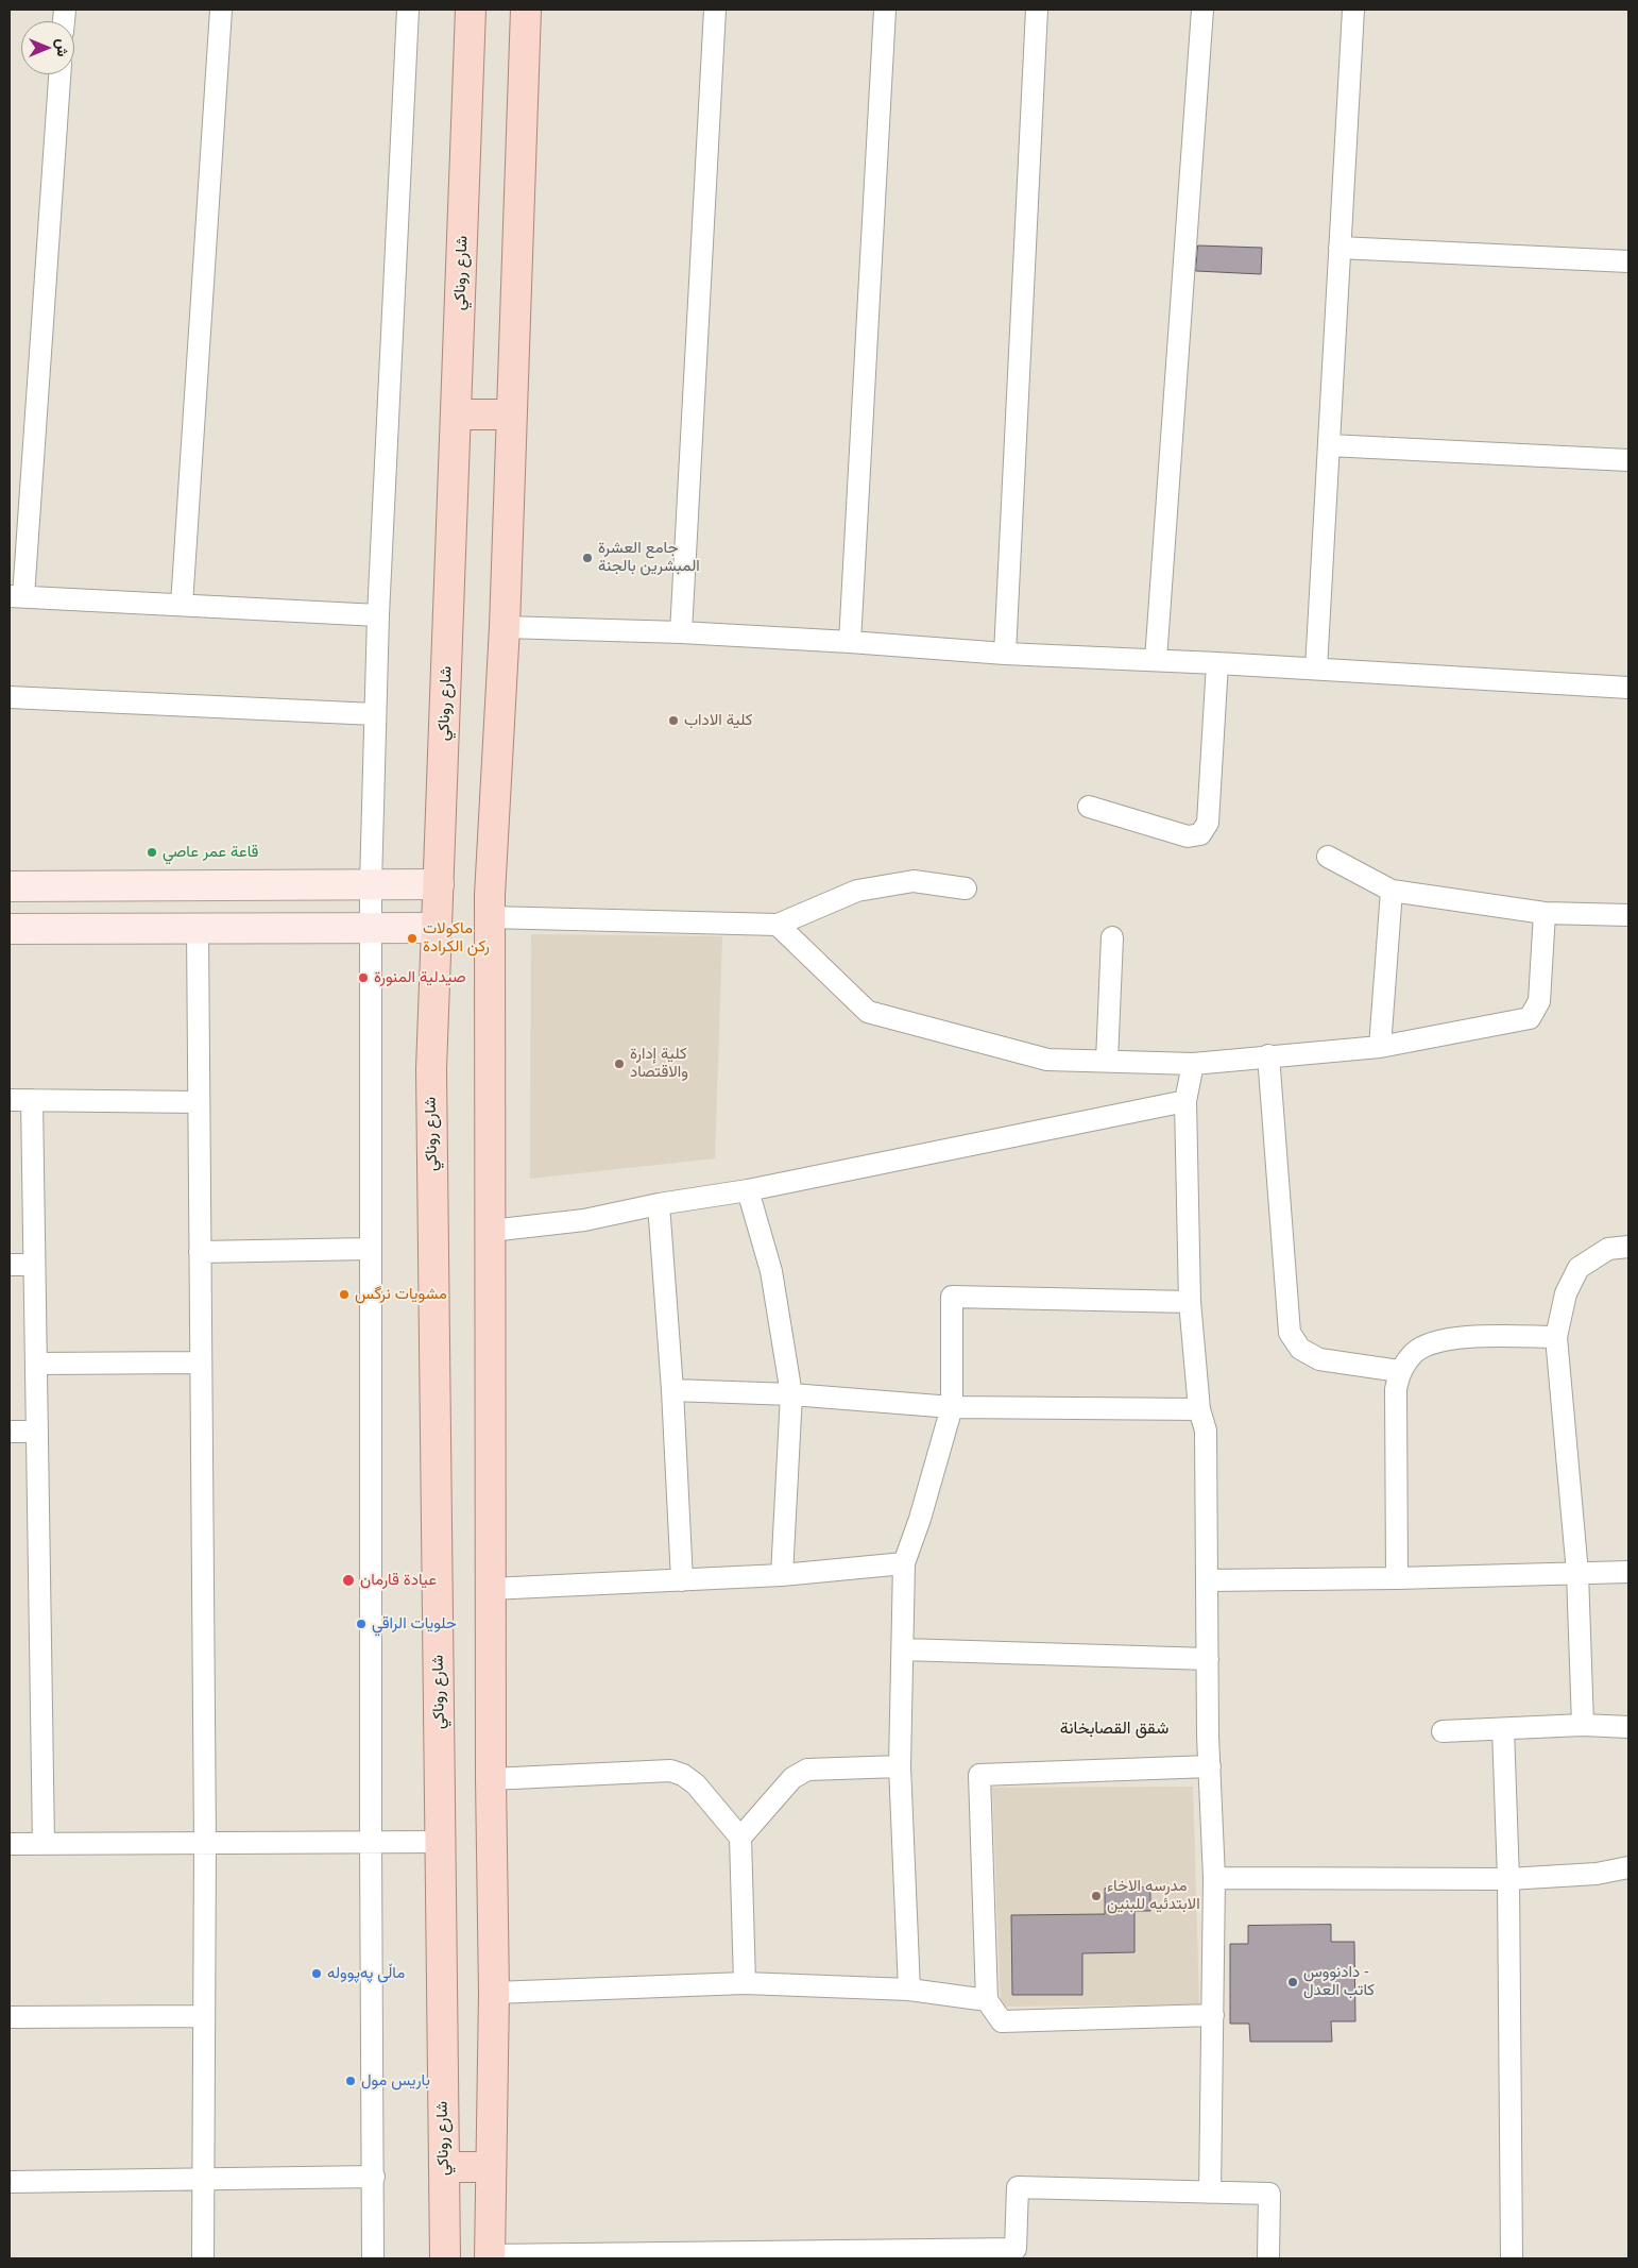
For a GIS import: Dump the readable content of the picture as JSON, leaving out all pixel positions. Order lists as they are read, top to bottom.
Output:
{
  "streets": {
    "main road": ["شارع روناكي"]
  },
  "districts": ["شقق القصابخانة"],
  "places": [
    "جامع العشرة المبشرين بالجنة",
    "كلية الاداب",
    "قاعة عمر عاصي",
    "ماكولات ركن الكرادة",
    "صيدلية المنورة",
    "كلية إدارة والاقتصاد",
    "مشويات نرگس",
    "عيادة قارمان",
    "حلويات الراقي",
    "مدرسه الاخاء الابتدئيه للبنين",
    "ماڵی پەپوولە",
    "دادنووس - کاتب العدل",
    "باريس مول"
  ],
  "north": "right"
}
